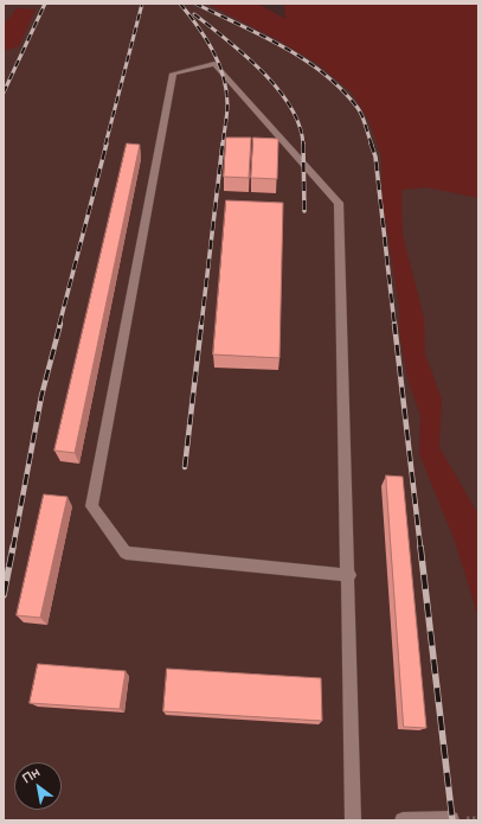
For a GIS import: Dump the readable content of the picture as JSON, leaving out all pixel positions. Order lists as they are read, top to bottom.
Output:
{
  "north": "top left"
}
